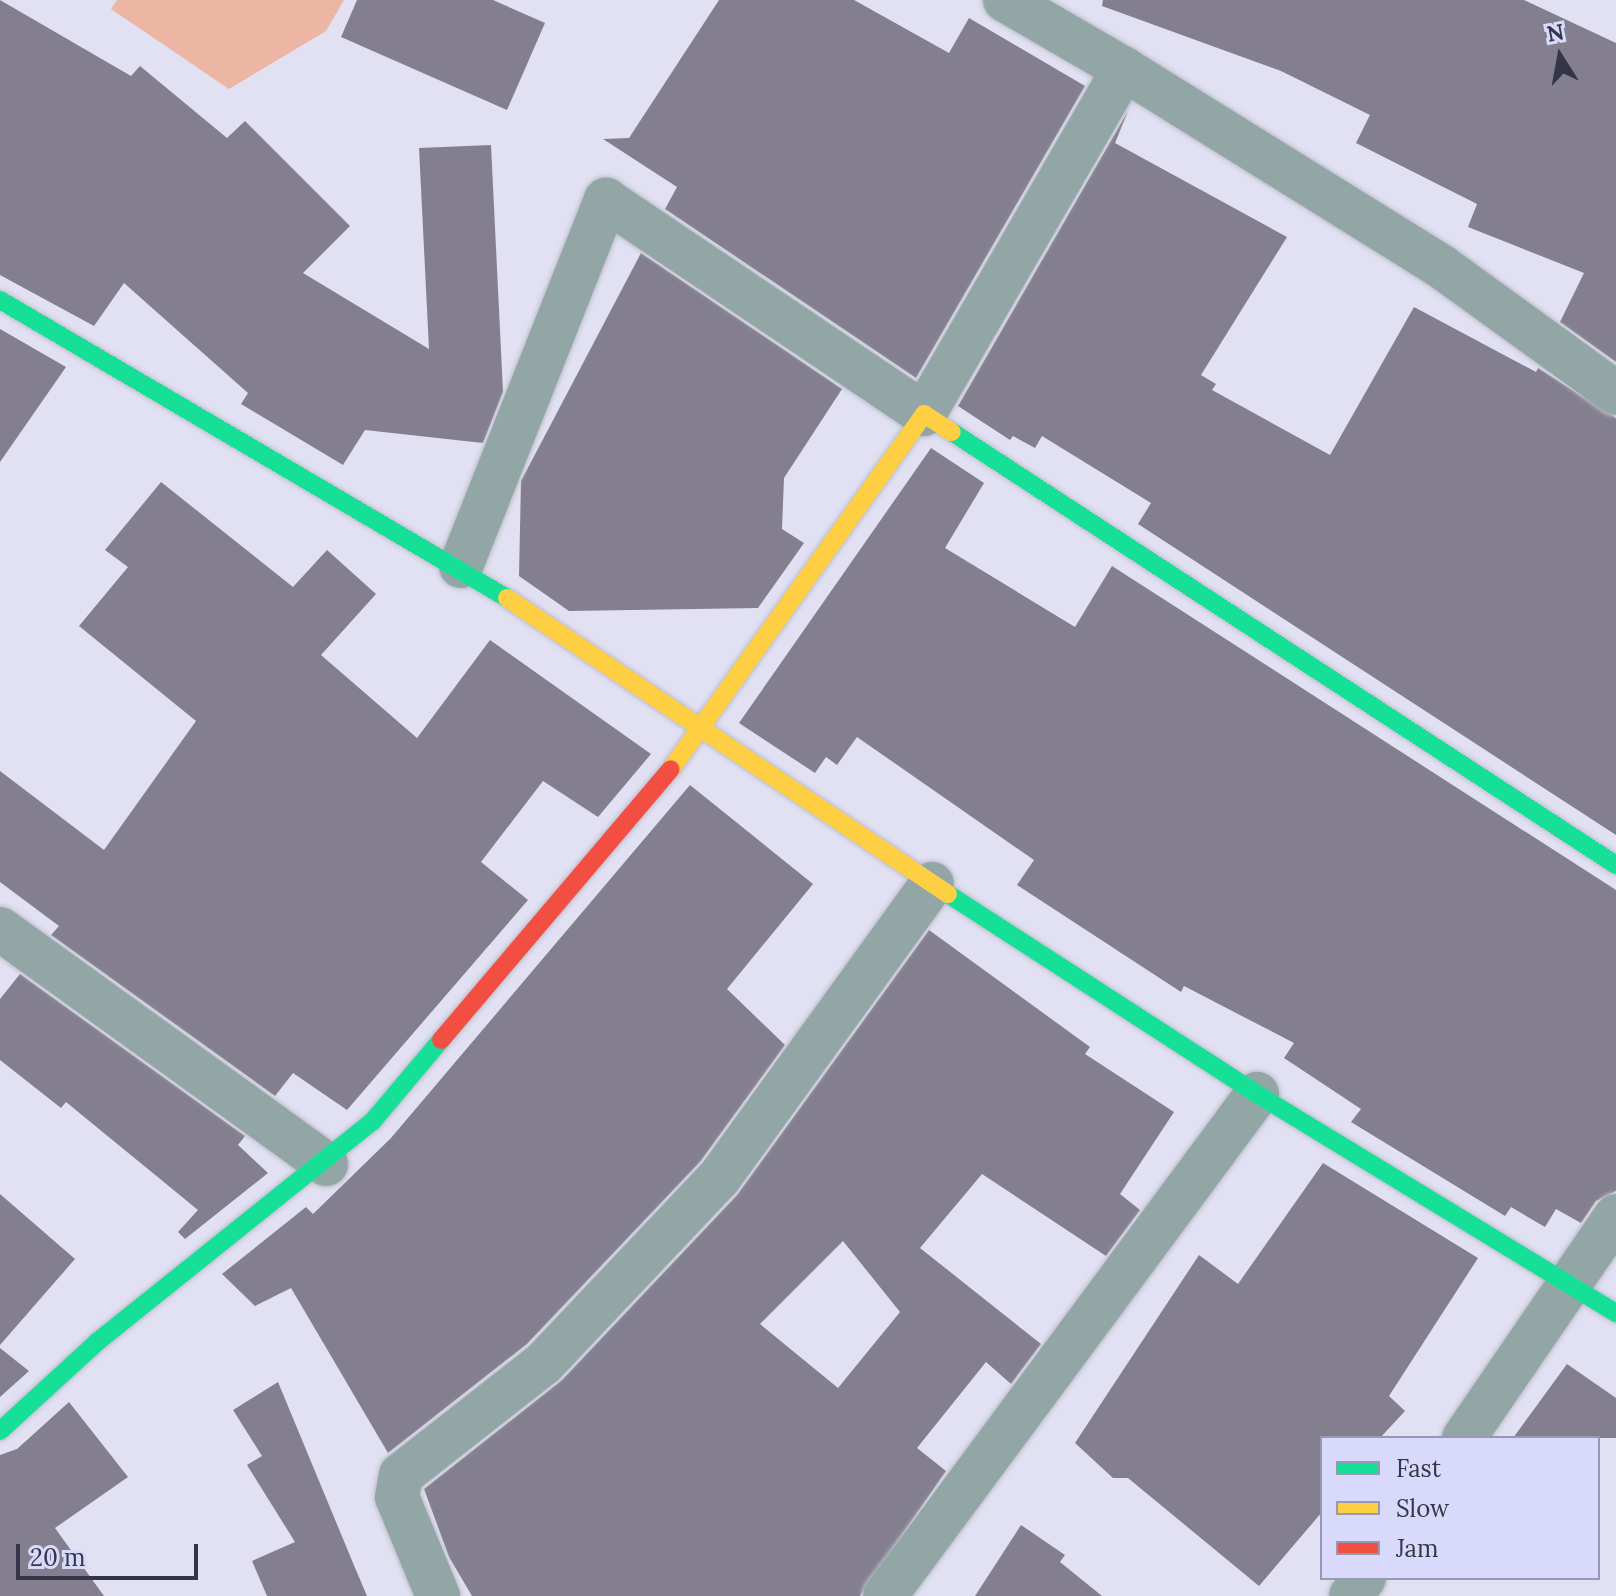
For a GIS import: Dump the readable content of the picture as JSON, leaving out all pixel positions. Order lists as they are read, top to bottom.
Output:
{
  "legend": ["Fast", "Slow", "Jam"],
  "scale_bar": "20 m",
  "north": "top"
}
